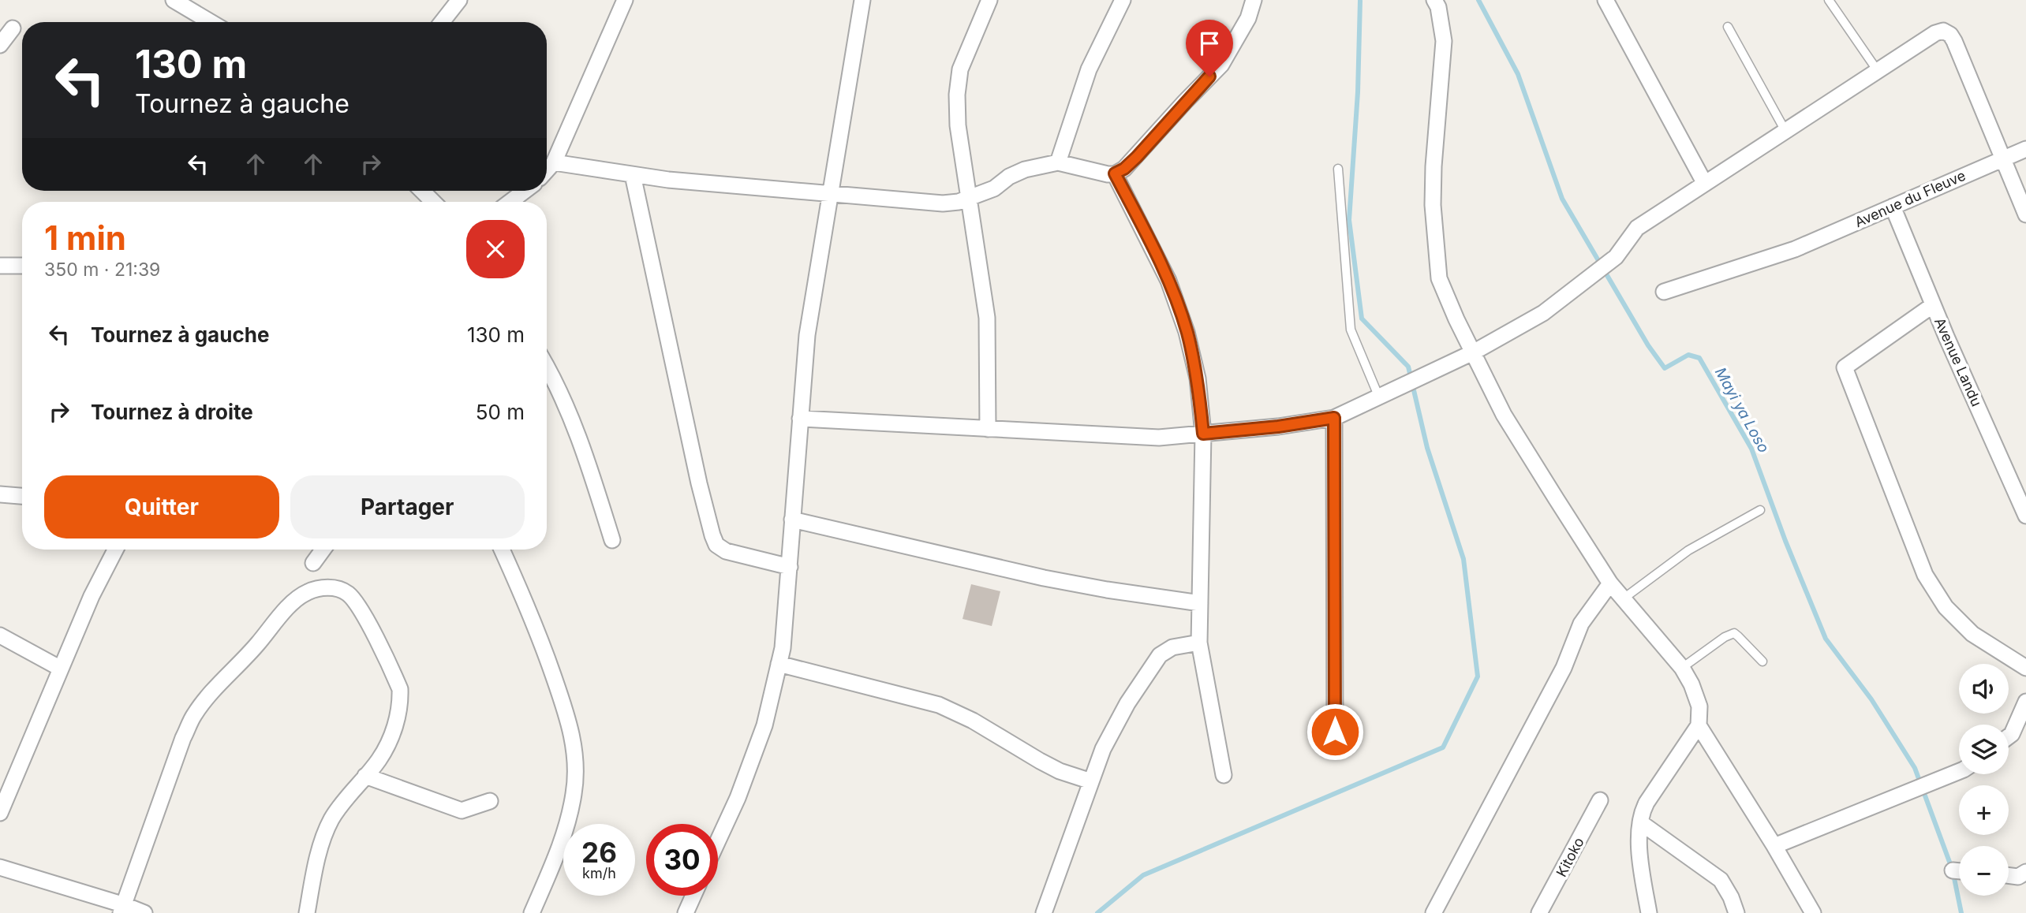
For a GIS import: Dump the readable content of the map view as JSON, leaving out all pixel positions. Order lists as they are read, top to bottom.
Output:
{
  "streets": {
    "street": ["Avenue du Fleuve", "Avenue Landu", "Kitoko"]
  },
  "crossings": [
    ["Avenue du Fleuve", "Avenue Landu"]
  ],
  "water": ["Mayi ya Loso"],
  "page": {
    "turn": ["130 m", "Tournez à gauche"],
    "heading": ["1 min", "350 m · 21:39"],
    "list": [
      {
        "name": "Tournez à gauche",
        "value": "130 m"
      },
      {
        "name": "Tournez à droite",
        "value": "50 m"
      }
    ],
    "buttons": ["Quitter", "Partager"],
    "map_buttons": ["+", "−"],
    "speed": "26 km/h",
    "limit": "30"
  }
}
